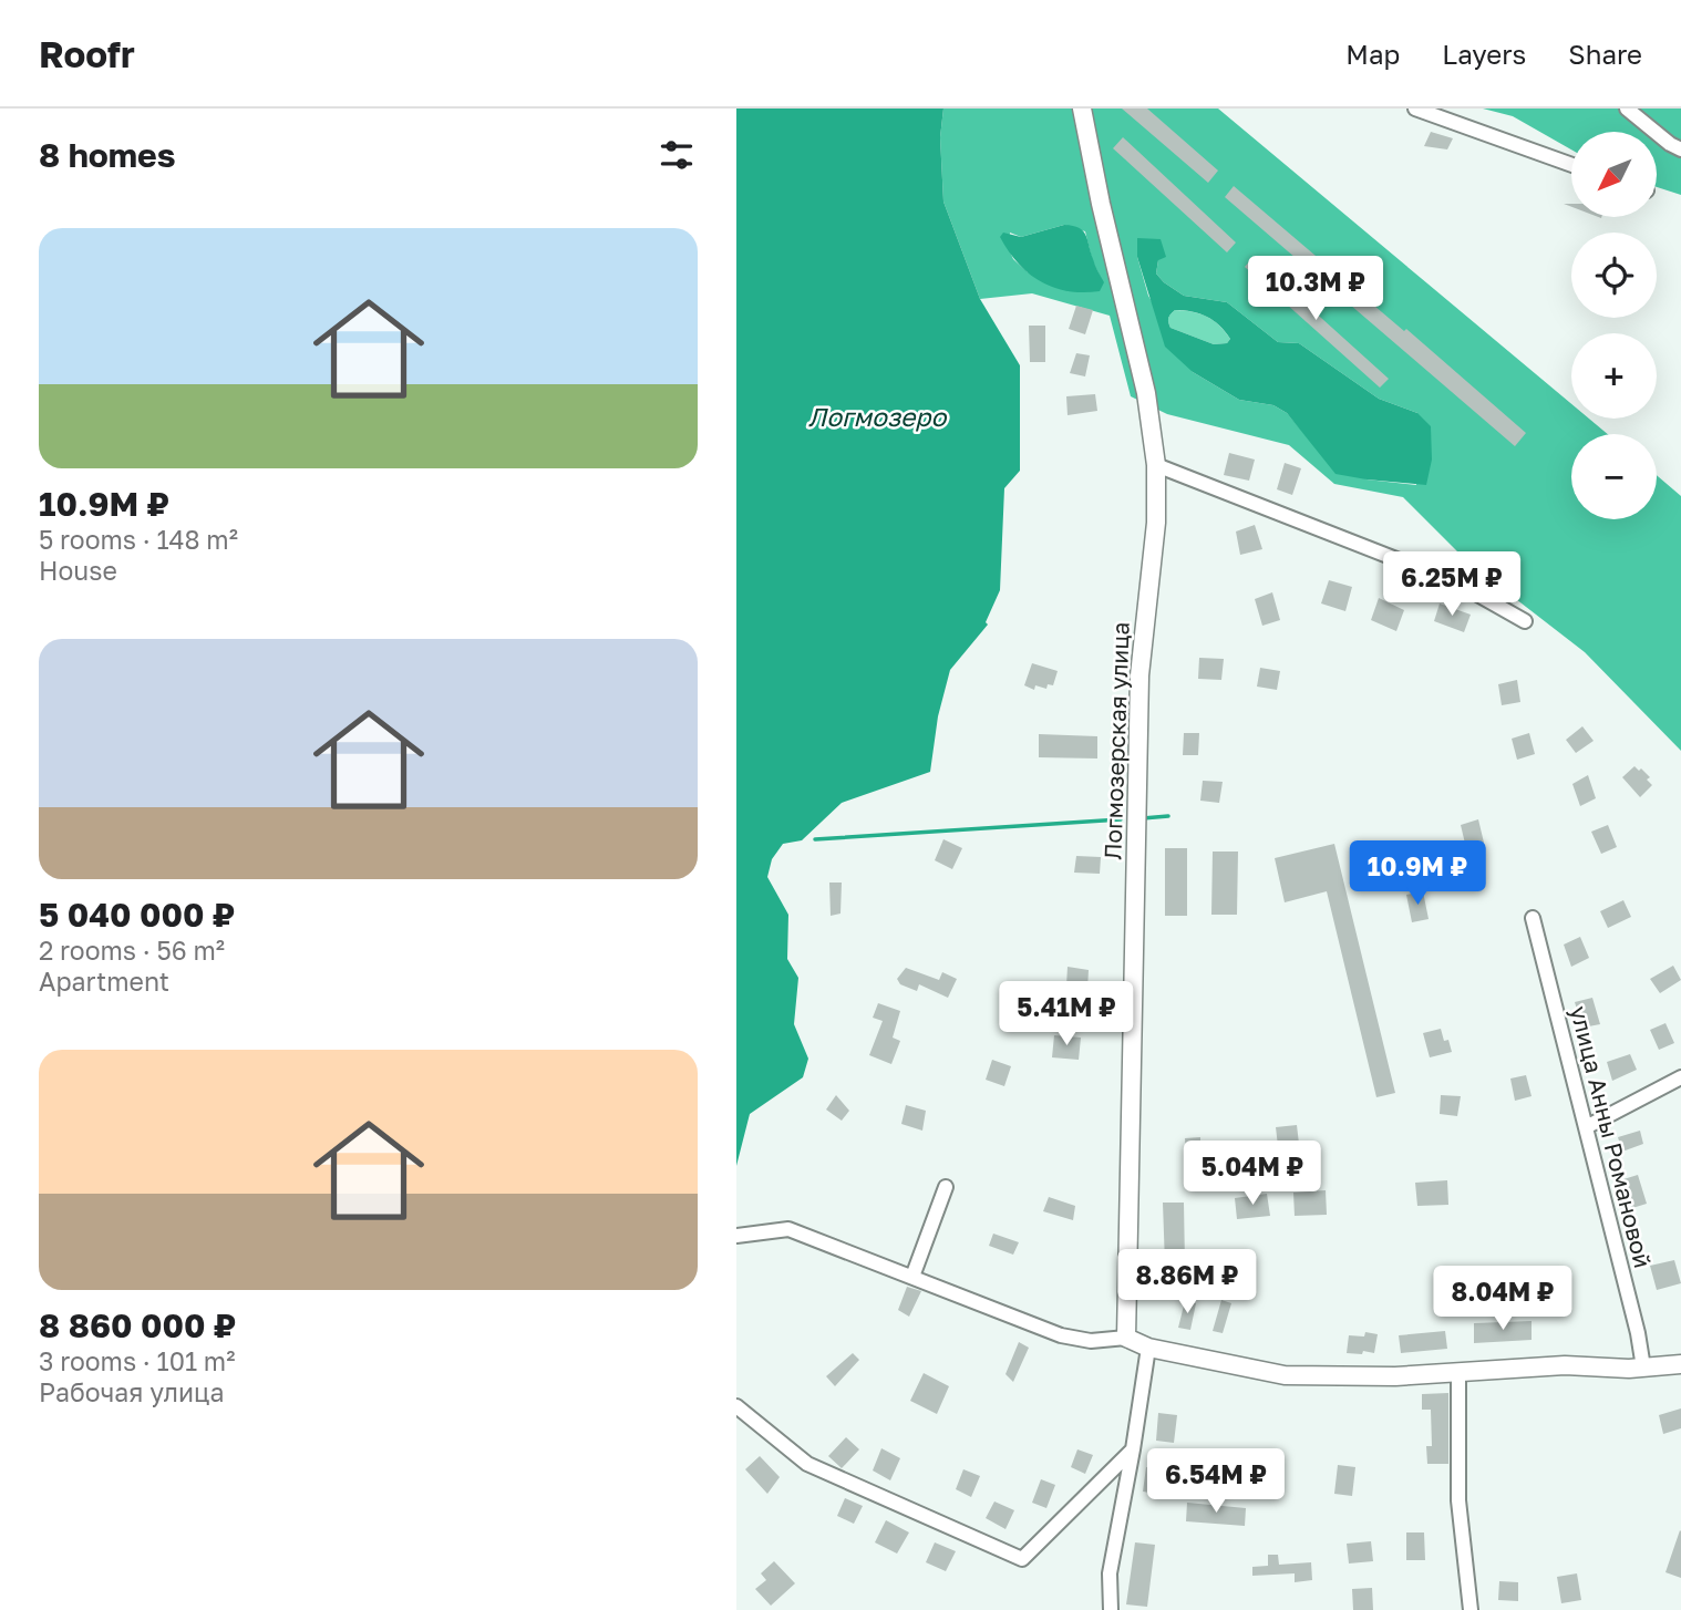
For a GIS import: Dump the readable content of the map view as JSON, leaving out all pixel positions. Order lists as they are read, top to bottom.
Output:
{
  "streets": {
    "street": ["Логмозерская улица", "улица Анны Романовой"]
  },
  "water": ["Логмозеро"],
  "north": "bottom left",
  "page": {
    "header": "Roofr",
    "nav": ["Map", "Layers", "Share"],
    "heading": "8 homes",
    "map_buttons": ["+", "−"],
    "list": [
      {
        "name": "10.9M ₽",
        "note": "5 rooms · 148 m² · House"
      },
      {
        "name": "5 040 000 ₽",
        "note": "2 rooms · 56 m² · Apartment"
      },
      {
        "name": "8 860 000 ₽",
        "note": "3 rooms · 101 m² · Рабочая улица"
      }
    ],
    "price": [
      "10.3M ₽",
      "6.25M ₽",
      "10.9M ₽",
      "5.41M ₽",
      "5.04M ₽",
      "8.86M ₽",
      "8.04M ₽",
      "6.54M ₽"
    ]
  }
}
